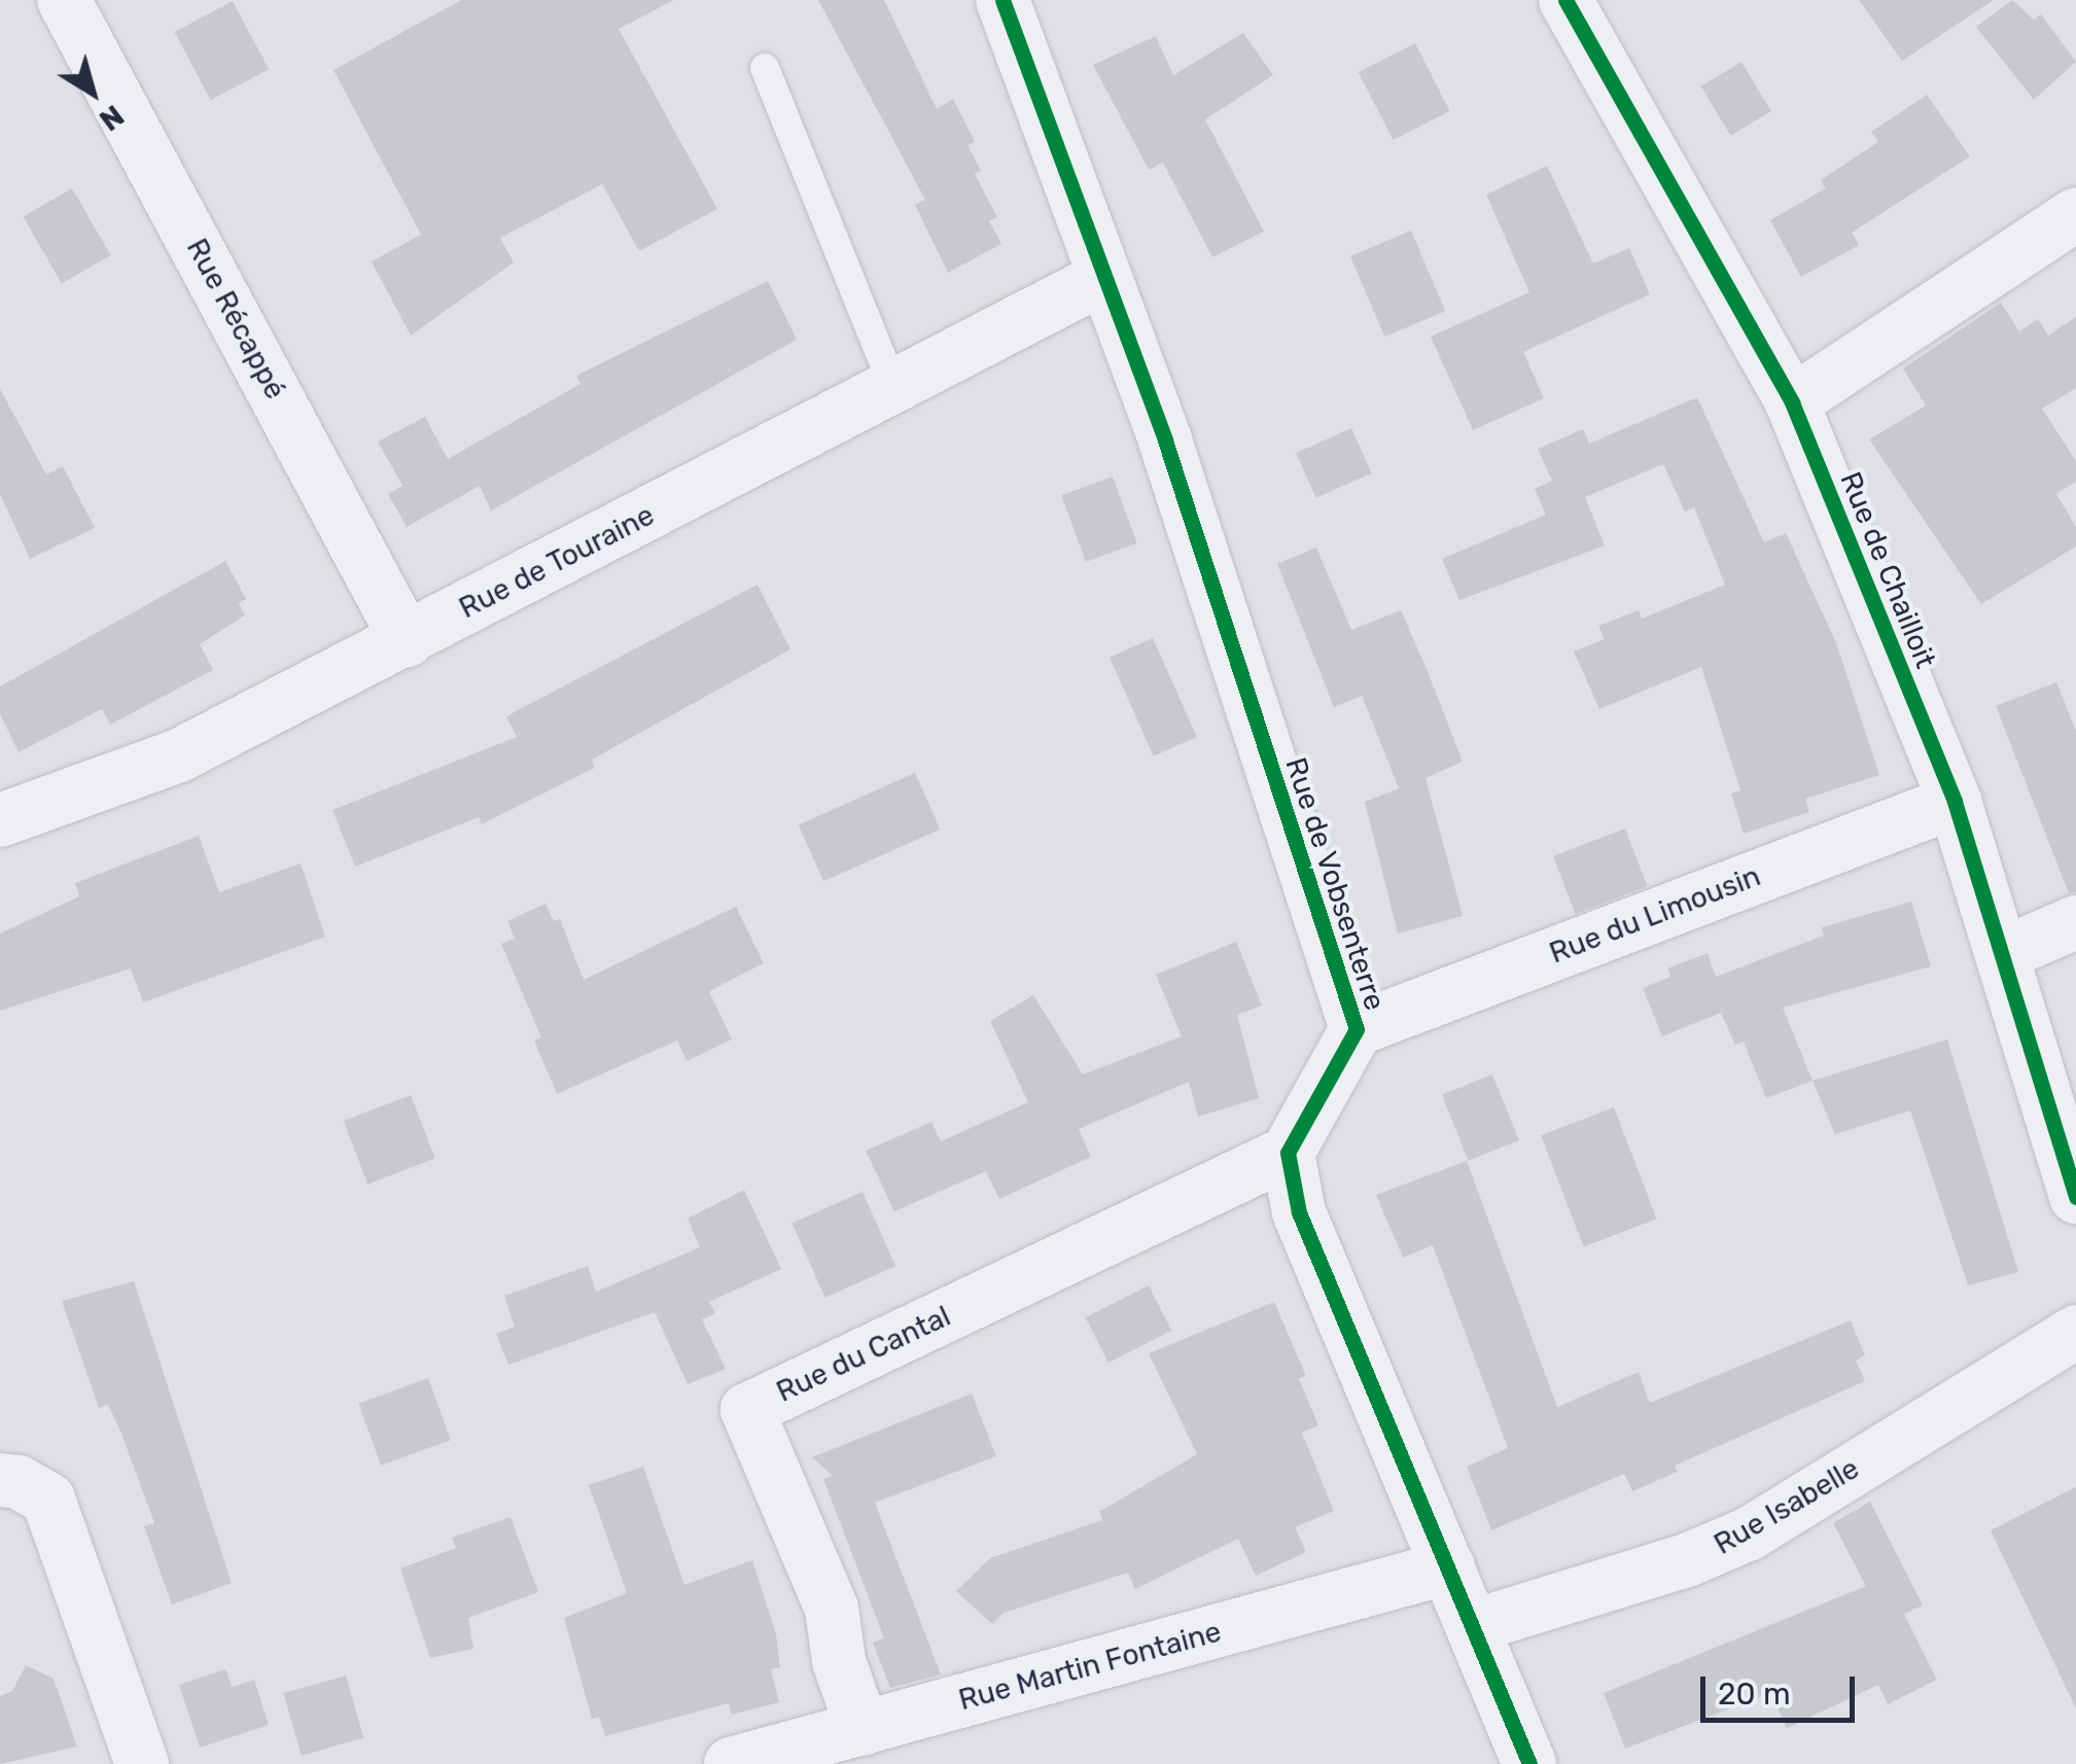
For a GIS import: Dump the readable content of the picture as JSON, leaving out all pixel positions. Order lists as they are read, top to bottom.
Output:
{
  "streets": {
    "street": [
      "Rue Récappé",
      "Rue de Touraine",
      "Rue de Chailloit",
      "Rue de Vobsenterre",
      "Rue du Limousin",
      "Rue du Cantal",
      "Rue Isabelle",
      "Rue Martin Fontaine"
    ]
  },
  "crossings": [
    ["Rue Récappé", "Rue de Touraine"],
    ["Rue de Touraine", "Rue de Vobsenterre"],
    ["Rue de Chailloit", "Rue du Limousin"],
    ["Rue de Vobsenterre", "Rue du Limousin"],
    ["Rue de Vobsenterre", "Rue du Cantal"],
    ["Rue du Cantal", "Rue Martin Fontaine"]
  ],
  "scale_bar": "20 m",
  "north": "bottom right"
}
